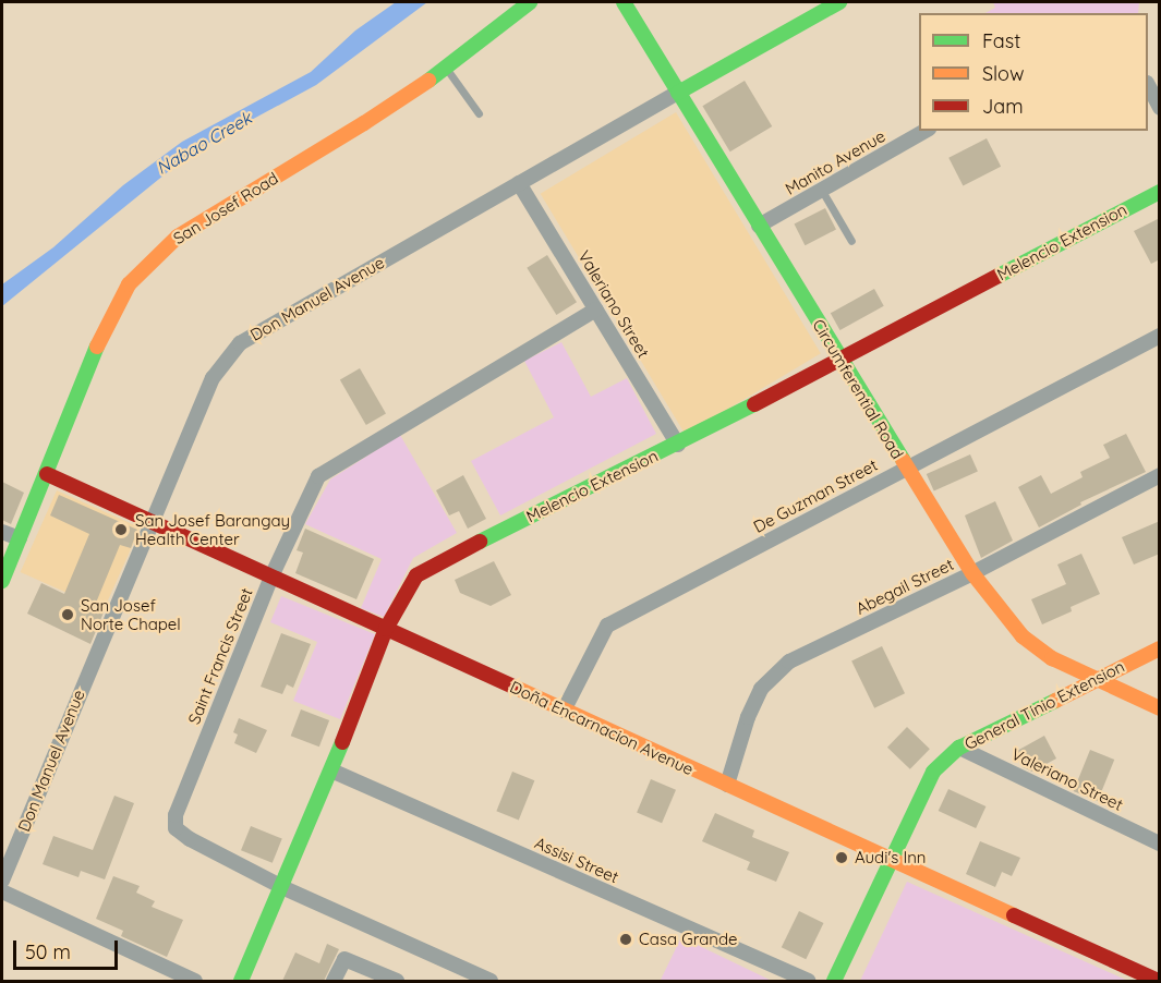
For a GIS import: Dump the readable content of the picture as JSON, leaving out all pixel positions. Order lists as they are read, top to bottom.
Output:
{
  "streets": {
    "street": [
      "Manito Avenue",
      "San Josef Road",
      "Melencio Extension",
      "Don Manuel Avenue",
      "Valeriano Street",
      "Circumferential Road",
      "De Guzman Street",
      "Abegail Street",
      "Saint Francis Street",
      "General Tinio Extension",
      "Doña Encarnacion Avenue",
      "Assisi Street"
    ]
  },
  "crossings": [
    ["Manito Avenue", "Circumferential Road"],
    ["San Josef Road", "Doña Encarnacion Avenue"],
    ["Melencio Extension", "Valeriano Street"],
    ["Melencio Extension", "Circumferential Road"],
    ["Melencio Extension", "Saint Francis Street"],
    ["Melencio Extension", "Doña Encarnacion Avenue"],
    ["Melencio Extension", "Assisi Street"],
    ["Don Manuel Avenue", "Valeriano Street"],
    ["Don Manuel Avenue", "Circumferential Road"],
    ["Don Manuel Avenue", "Doña Encarnacion Avenue"],
    ["Valeriano Street", "Saint Francis Street"],
    ["Valeriano Street", "General Tinio Extension"],
    ["Circumferential Road", "De Guzman Street"],
    ["Circumferential Road", "Abegail Street"],
    ["Circumferential Road", "General Tinio Extension"],
    ["De Guzman Street", "Doña Encarnacion Avenue"],
    ["Abegail Street", "Doña Encarnacion Avenue"],
    ["Saint Francis Street", "Doña Encarnacion Avenue"],
    ["General Tinio Extension", "Doña Encarnacion Avenue"]
  ],
  "water": ["Nabao Creek"],
  "places": [
    "San Josef Barangay Health Center",
    "San Josef Norte Chapel",
    "Audi's Inn",
    "Casa Grande"
  ],
  "legend": ["Fast", "Slow", "Jam"],
  "scale_bar": "50 m"
}
